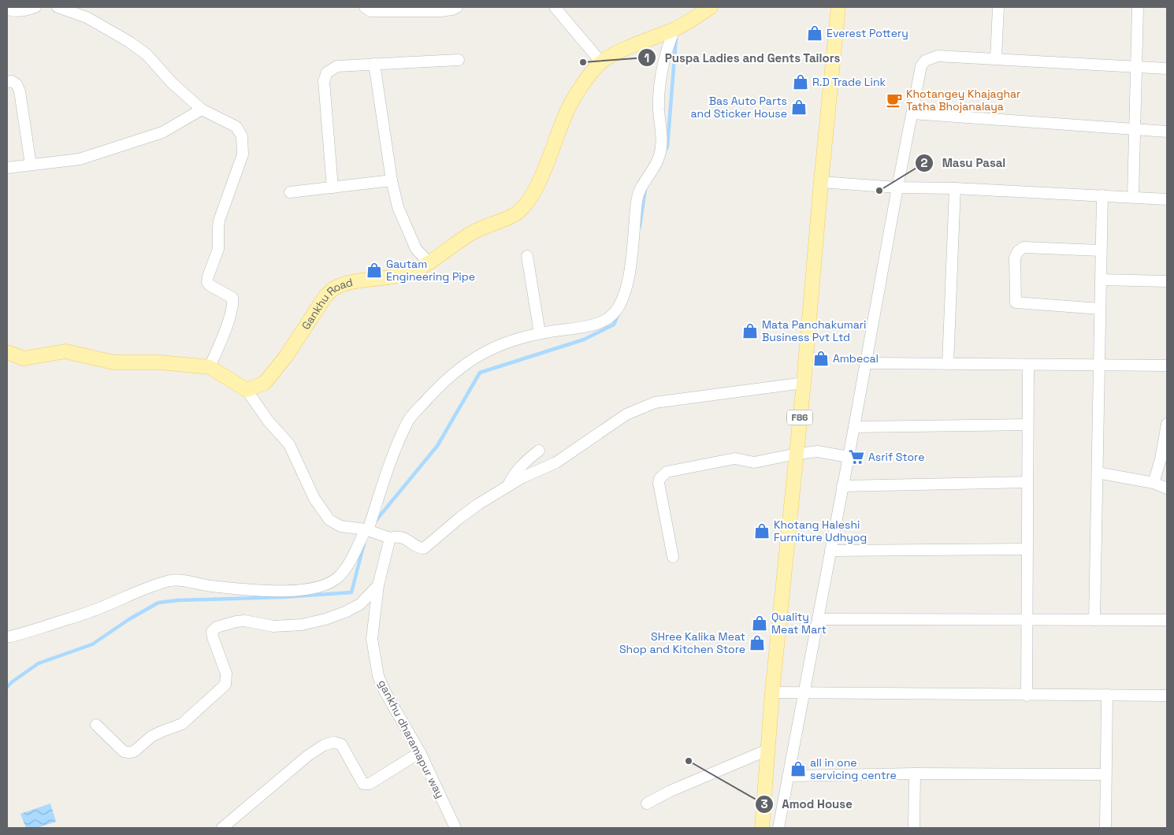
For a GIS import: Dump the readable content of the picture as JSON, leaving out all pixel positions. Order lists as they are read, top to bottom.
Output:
{
  "streets": {
    "main road": ["Gankhu Road", "F86"],
    "street": ["gankhu dharamapur way"]
  },
  "places": {
    "shop": [
      "Everest Pottery",
      "R.D Trade Link",
      "Bas Auto Parts and Sticker House",
      "Gautam Engineering Pipe",
      "Mata Panchakumari Business Pvt Ltd",
      "Ambecal",
      "Khotang Haleshi Furniture Udhyog",
      "Quality Meat Mart",
      "SHree Kalika Meat Shop and Kitchen Store",
      "all in one servicing centre"
    ],
    "other": ["Puspa Ladies and Gents Tailors", "Masu Pasal", "Amod House"],
    "cafe": ["Khotangey Khajaghar Tatha Bhojanalaya"],
    "supermarket": ["Asrif Store"]
  }
}
